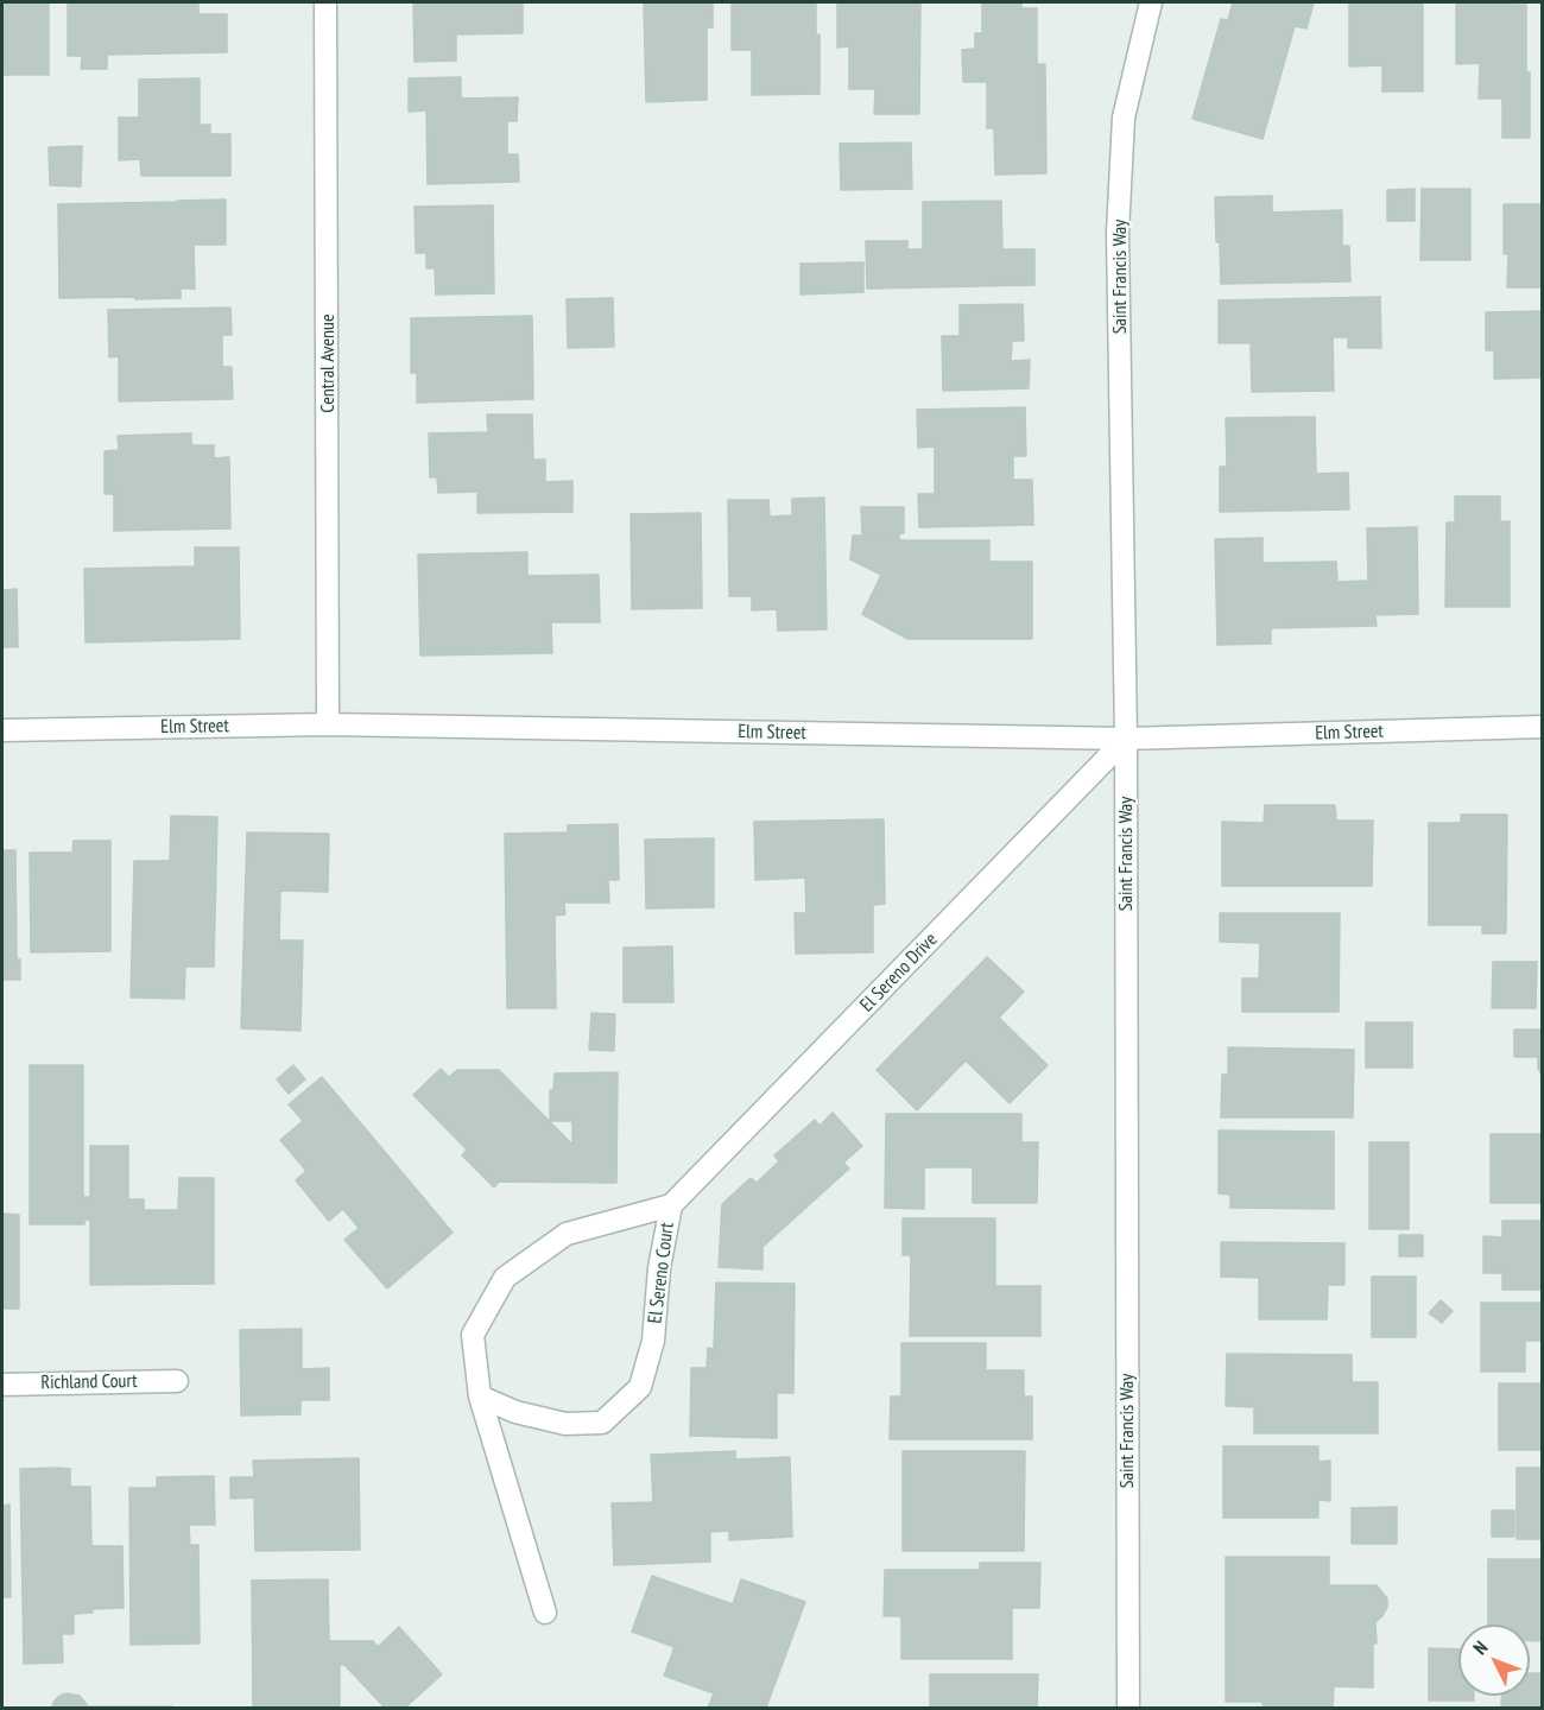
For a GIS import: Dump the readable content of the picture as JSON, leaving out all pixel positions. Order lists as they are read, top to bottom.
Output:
{
  "streets": {
    "street": [
      "Saint Francis Way",
      "Central Avenue",
      "Elm Street",
      "El Sereno Drive",
      "El Sereno Court",
      "Richland Court"
    ]
  },
  "crossings": [
    ["Saint Francis Way", "Elm Street"],
    ["Saint Francis Way", "El Sereno Drive"],
    ["Central Avenue", "Elm Street"],
    ["Elm Street", "El Sereno Drive"],
    ["El Sereno Drive", "El Sereno Court"]
  ],
  "north": "top left"
}
